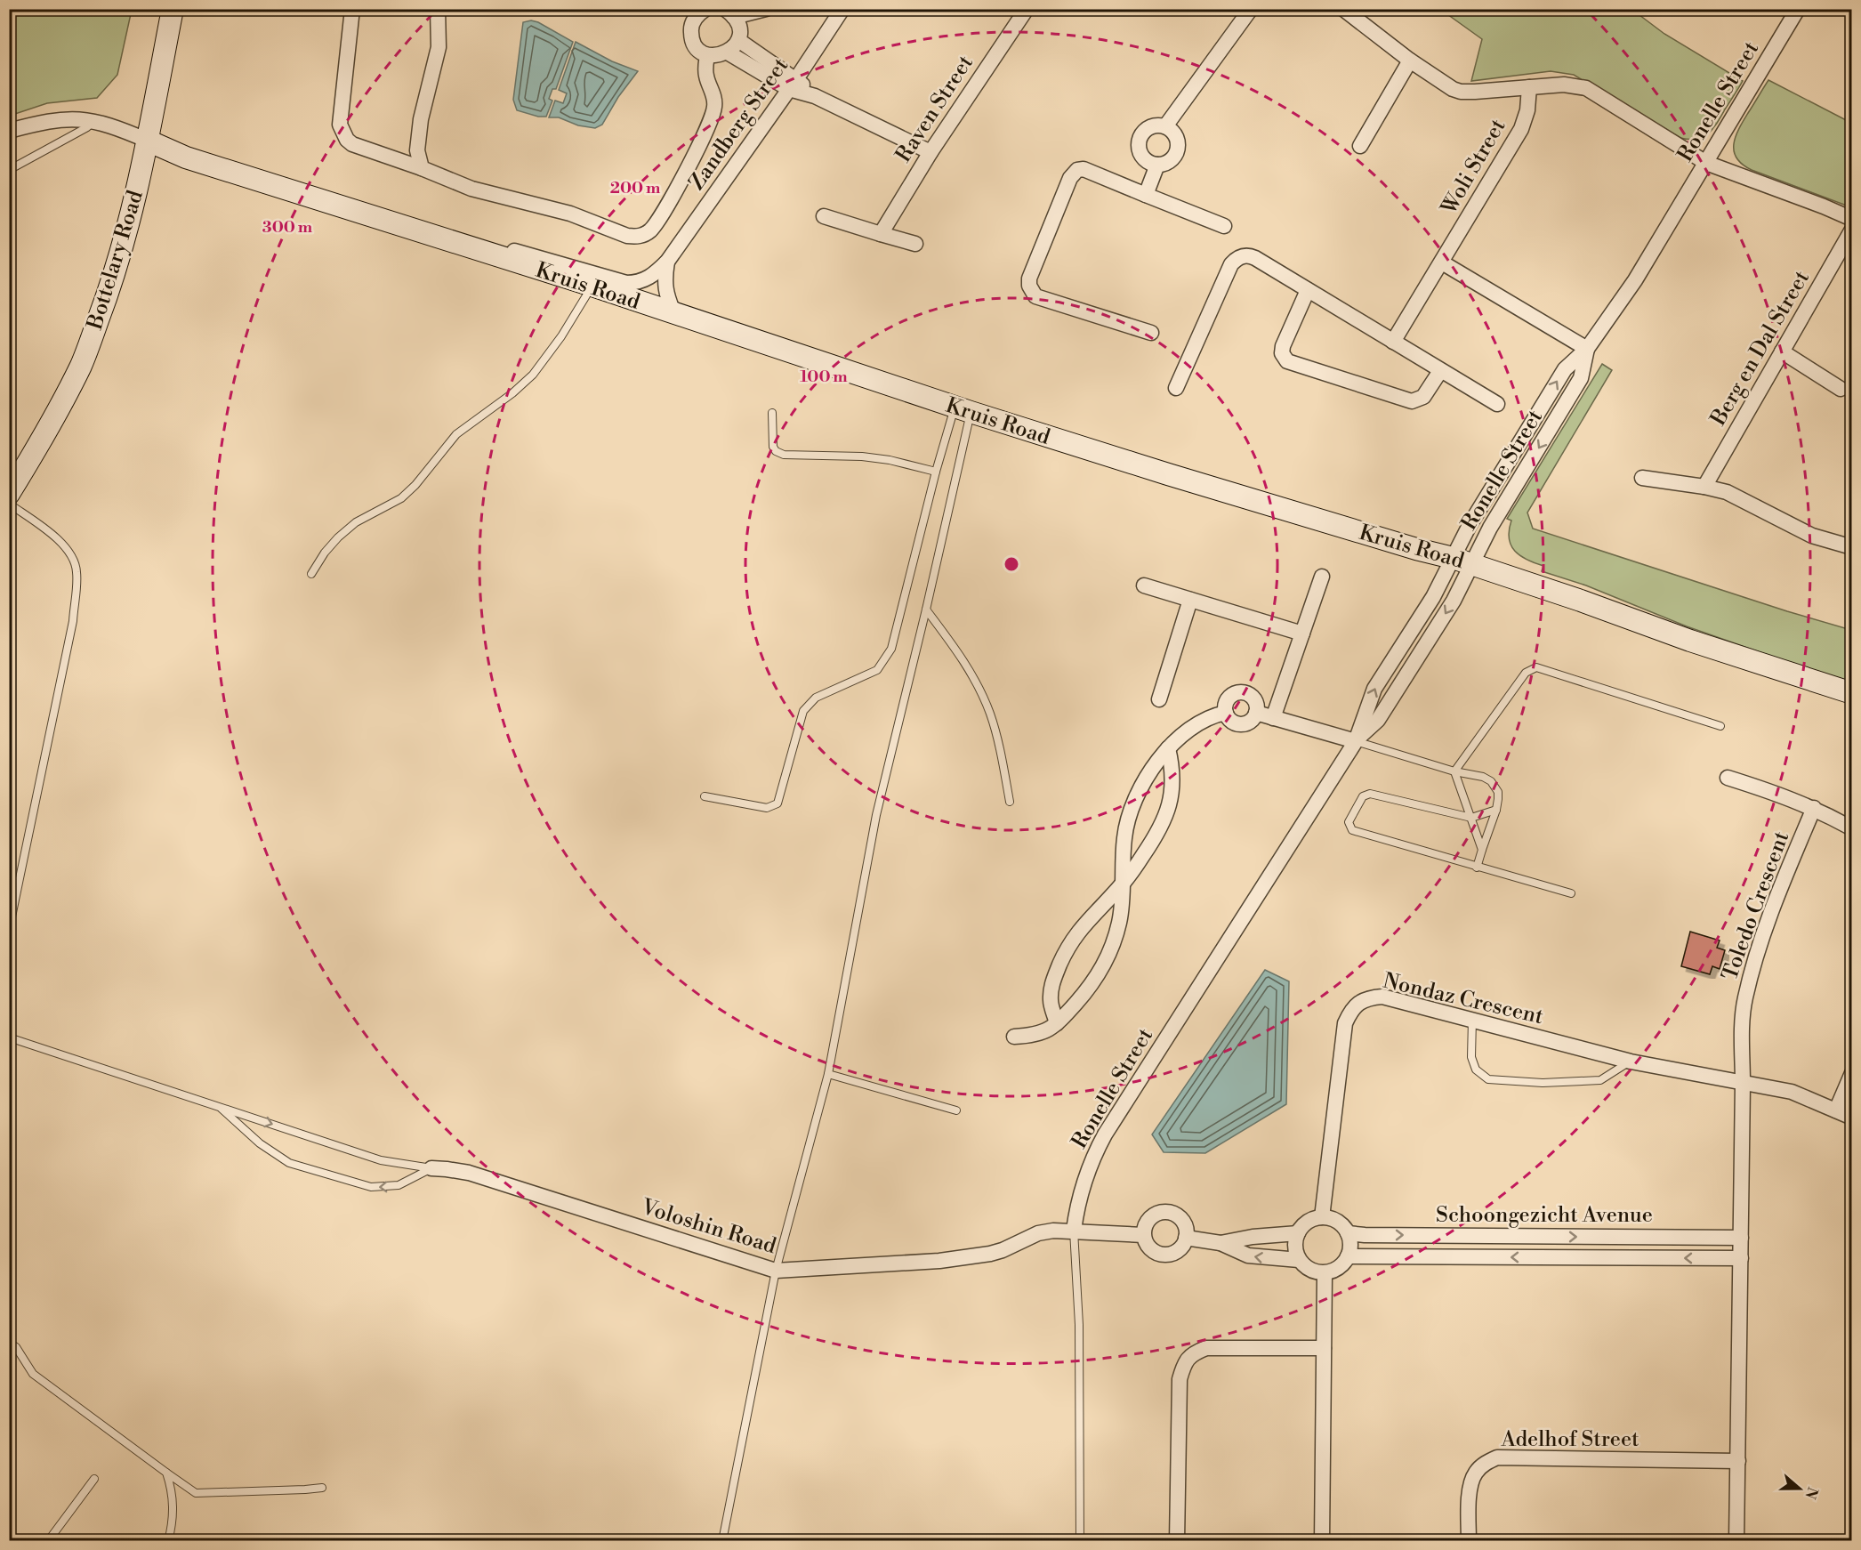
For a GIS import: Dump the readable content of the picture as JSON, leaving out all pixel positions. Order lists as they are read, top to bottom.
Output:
{
  "streets": {
    "street": [
      "Ronelle Street",
      "Raven Street",
      "Zandberg Street",
      "Woli Street",
      "Bottelary Road",
      "Kruis Road",
      "Berg en Dal Street",
      "Toledo Crescent",
      "Nondaz Crescent",
      "Schoongezicht Avenue",
      "Voloshin Road",
      "Adelhof Street"
    ]
  },
  "crossings": [
    ["Ronelle Street", "Kruis Road"],
    ["Ronelle Street", "Voloshin Road"],
    ["Zandberg Street", "Kruis Road"],
    ["Bottelary Road", "Kruis Road"],
    ["Toledo Crescent", "Nondaz Crescent"],
    ["Nondaz Crescent", "Schoongezicht Avenue"]
  ],
  "north": "right",
  "rings": ["200 m", "300 m", "100 m"]
}
